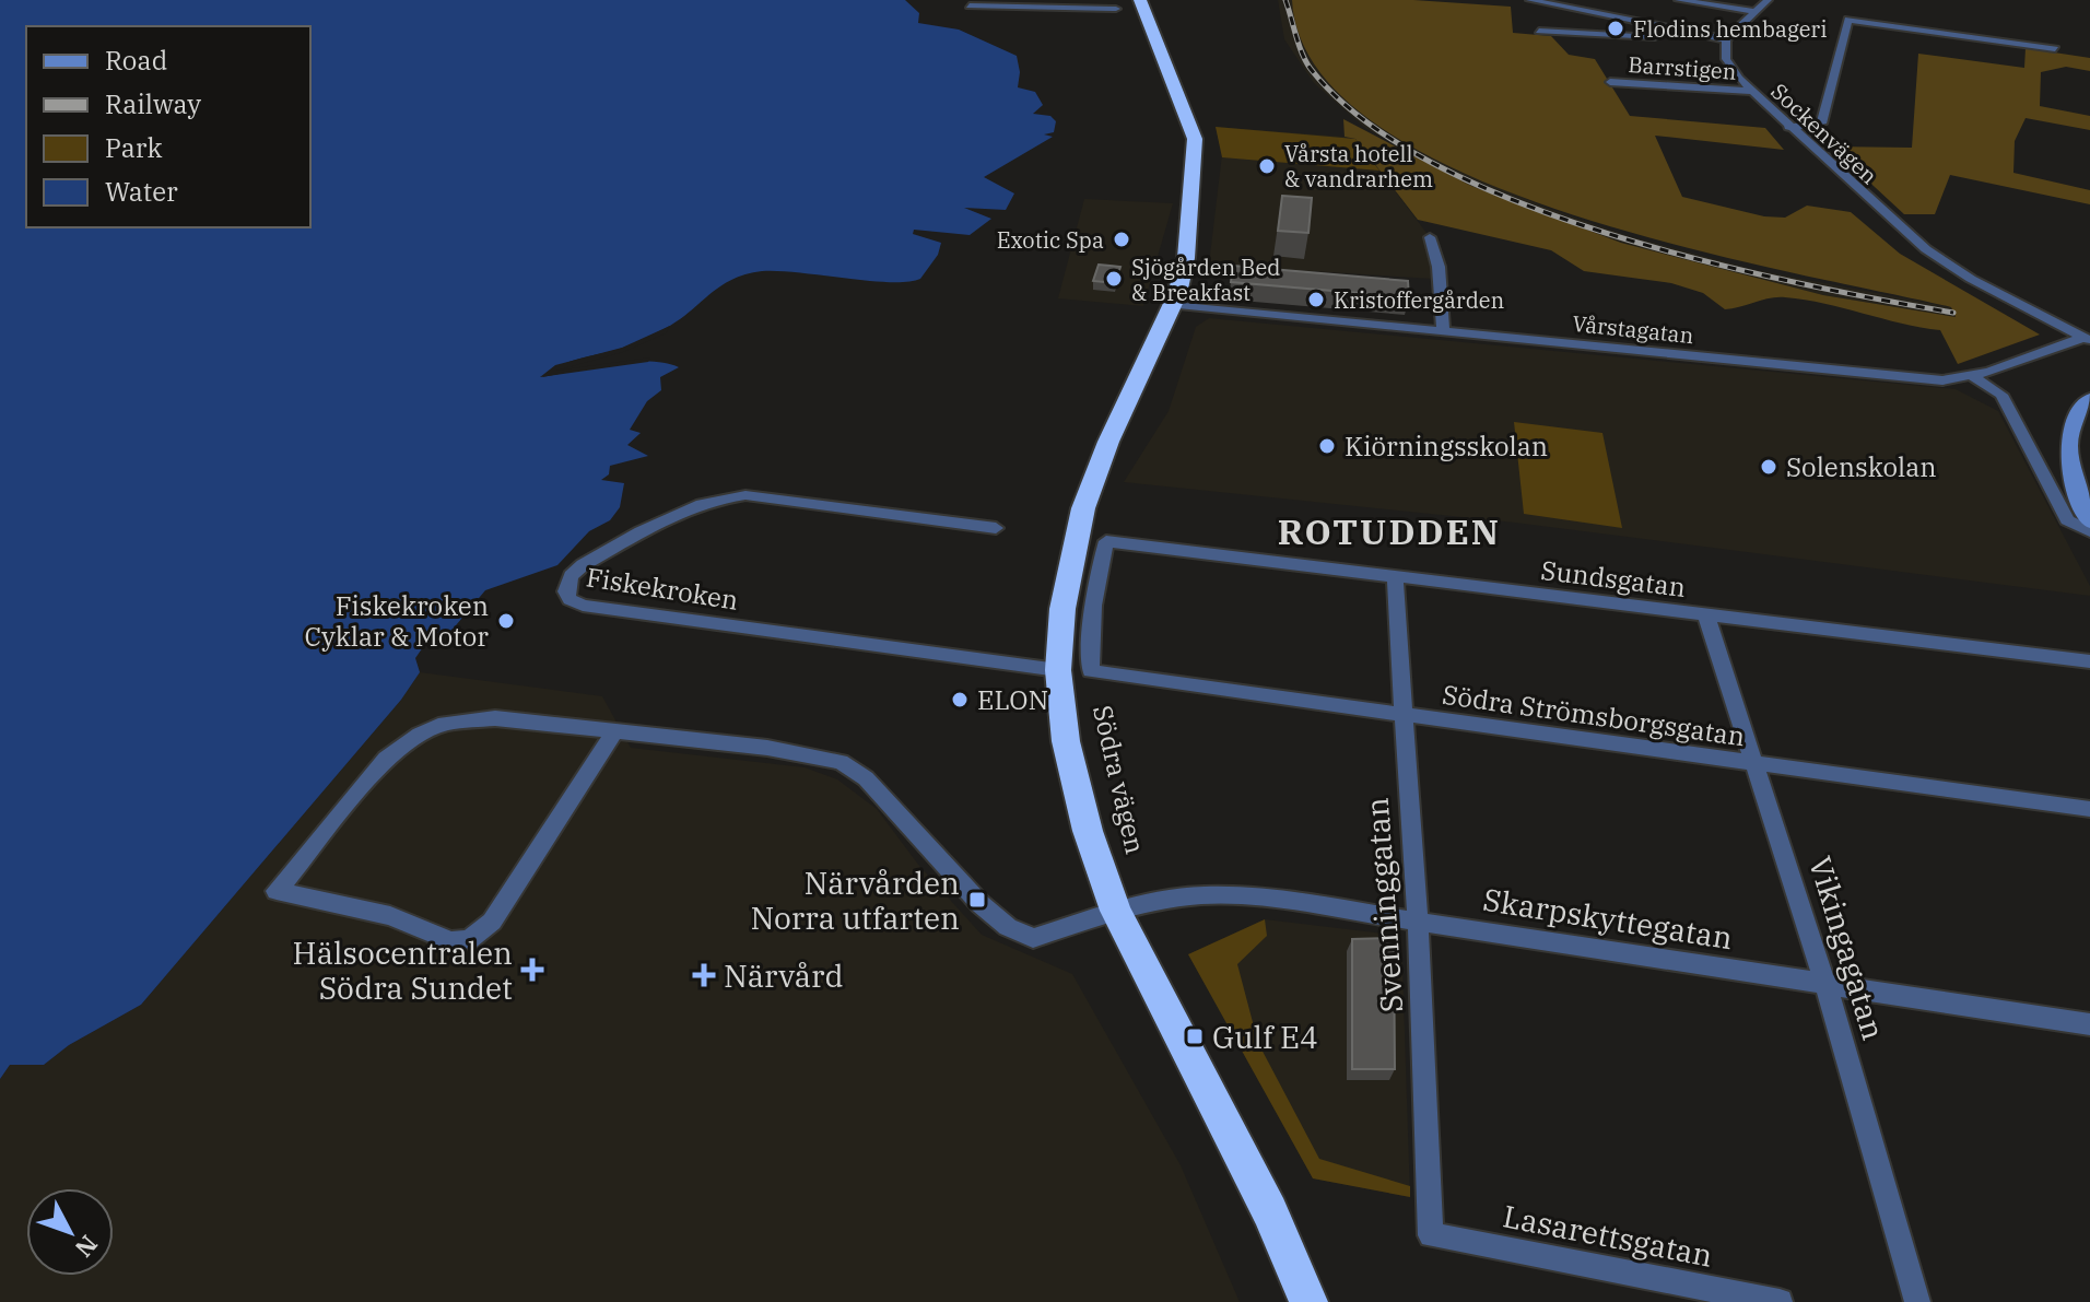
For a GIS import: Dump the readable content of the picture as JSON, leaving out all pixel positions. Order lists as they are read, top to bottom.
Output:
{
  "streets": {
    "highway": ["Södra vägen"],
    "street": [
      "Barrstigen",
      "Sockenvägen",
      "Vårstagatan",
      "Sundsgatan",
      "Fiskekroken",
      "Södra Strömsborgsgatan",
      "Svenninggatan",
      "Skarpskyttegatan",
      "Vikingagatan",
      "Lasarettsgatan"
    ]
  },
  "crossings": [
    ["Barrstigen", "Sockenvägen"],
    ["Sockenvägen", "Vårstagatan"],
    ["Vårstagatan", "Södra vägen"],
    ["Sundsgatan", "Södra Strömsborgsgatan"],
    ["Sundsgatan", "Svenninggatan"],
    ["Sundsgatan", "Vikingagatan"],
    ["Fiskekroken", "Södra vägen"],
    ["Södra Strömsborgsgatan", "Svenninggatan"],
    ["Södra Strömsborgsgatan", "Vikingagatan"],
    ["Södra vägen", "Skarpskyttegatan"],
    ["Svenninggatan", "Skarpskyttegatan"],
    ["Svenninggatan", "Lasarettsgatan"],
    ["Skarpskyttegatan", "Vikingagatan"]
  ],
  "districts": ["ROTUDDEN"],
  "places": {
    "other": [
      "Flodins hembageri",
      "Vårsta hotell & vandrarhem",
      "Exotic Spa",
      "Sjögården Bed & Breakfast",
      "Kristoffergården",
      "Kiörningsskolan",
      "Solenskolan",
      "Fiskekroken Cyklar & Motor",
      "ELON"
    ],
    "transit": ["Närvården Norra utfarten", "Gulf E4"],
    "health": ["Hälsocentralen Södra Sundet", "Närvård"]
  },
  "legend": [
    "Road",
    "Railway",
    "Park",
    "Water"
  ],
  "north": "bottom right"
}
